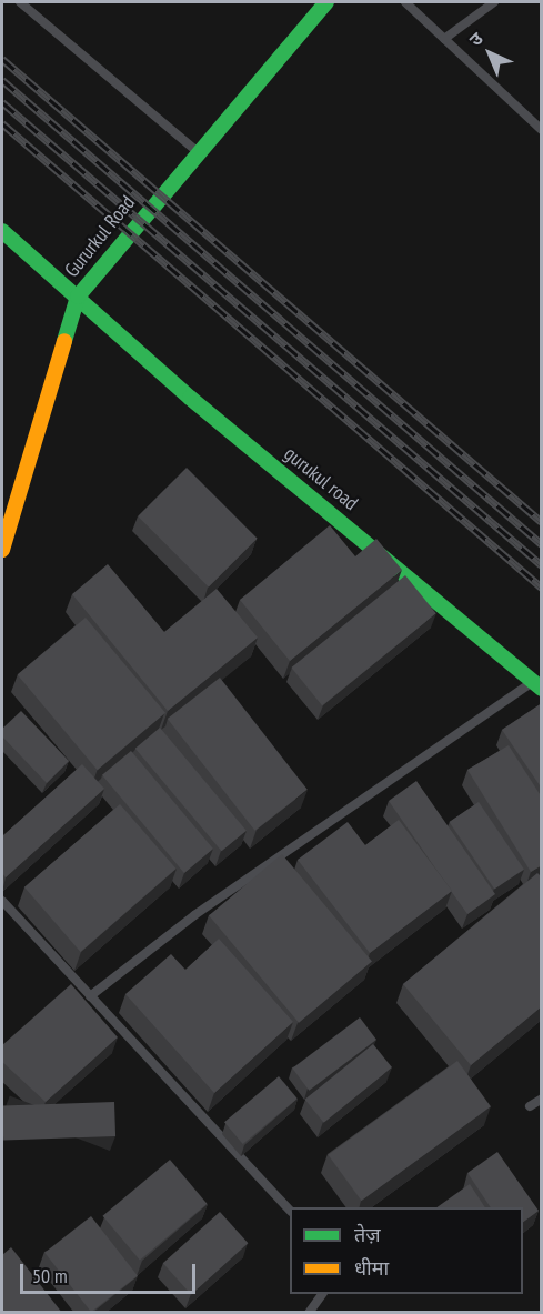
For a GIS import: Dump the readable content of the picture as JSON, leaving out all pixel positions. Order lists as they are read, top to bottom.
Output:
{
  "streets": {
    "street": ["Gururkul Road", "gurukul road"]
  },
  "crossings": [
    ["Gururkul Road", "gurukul road"]
  ],
  "legend": ["तेज़", "धीमा"],
  "scale_bar": "50 m",
  "north": "top left"
}
